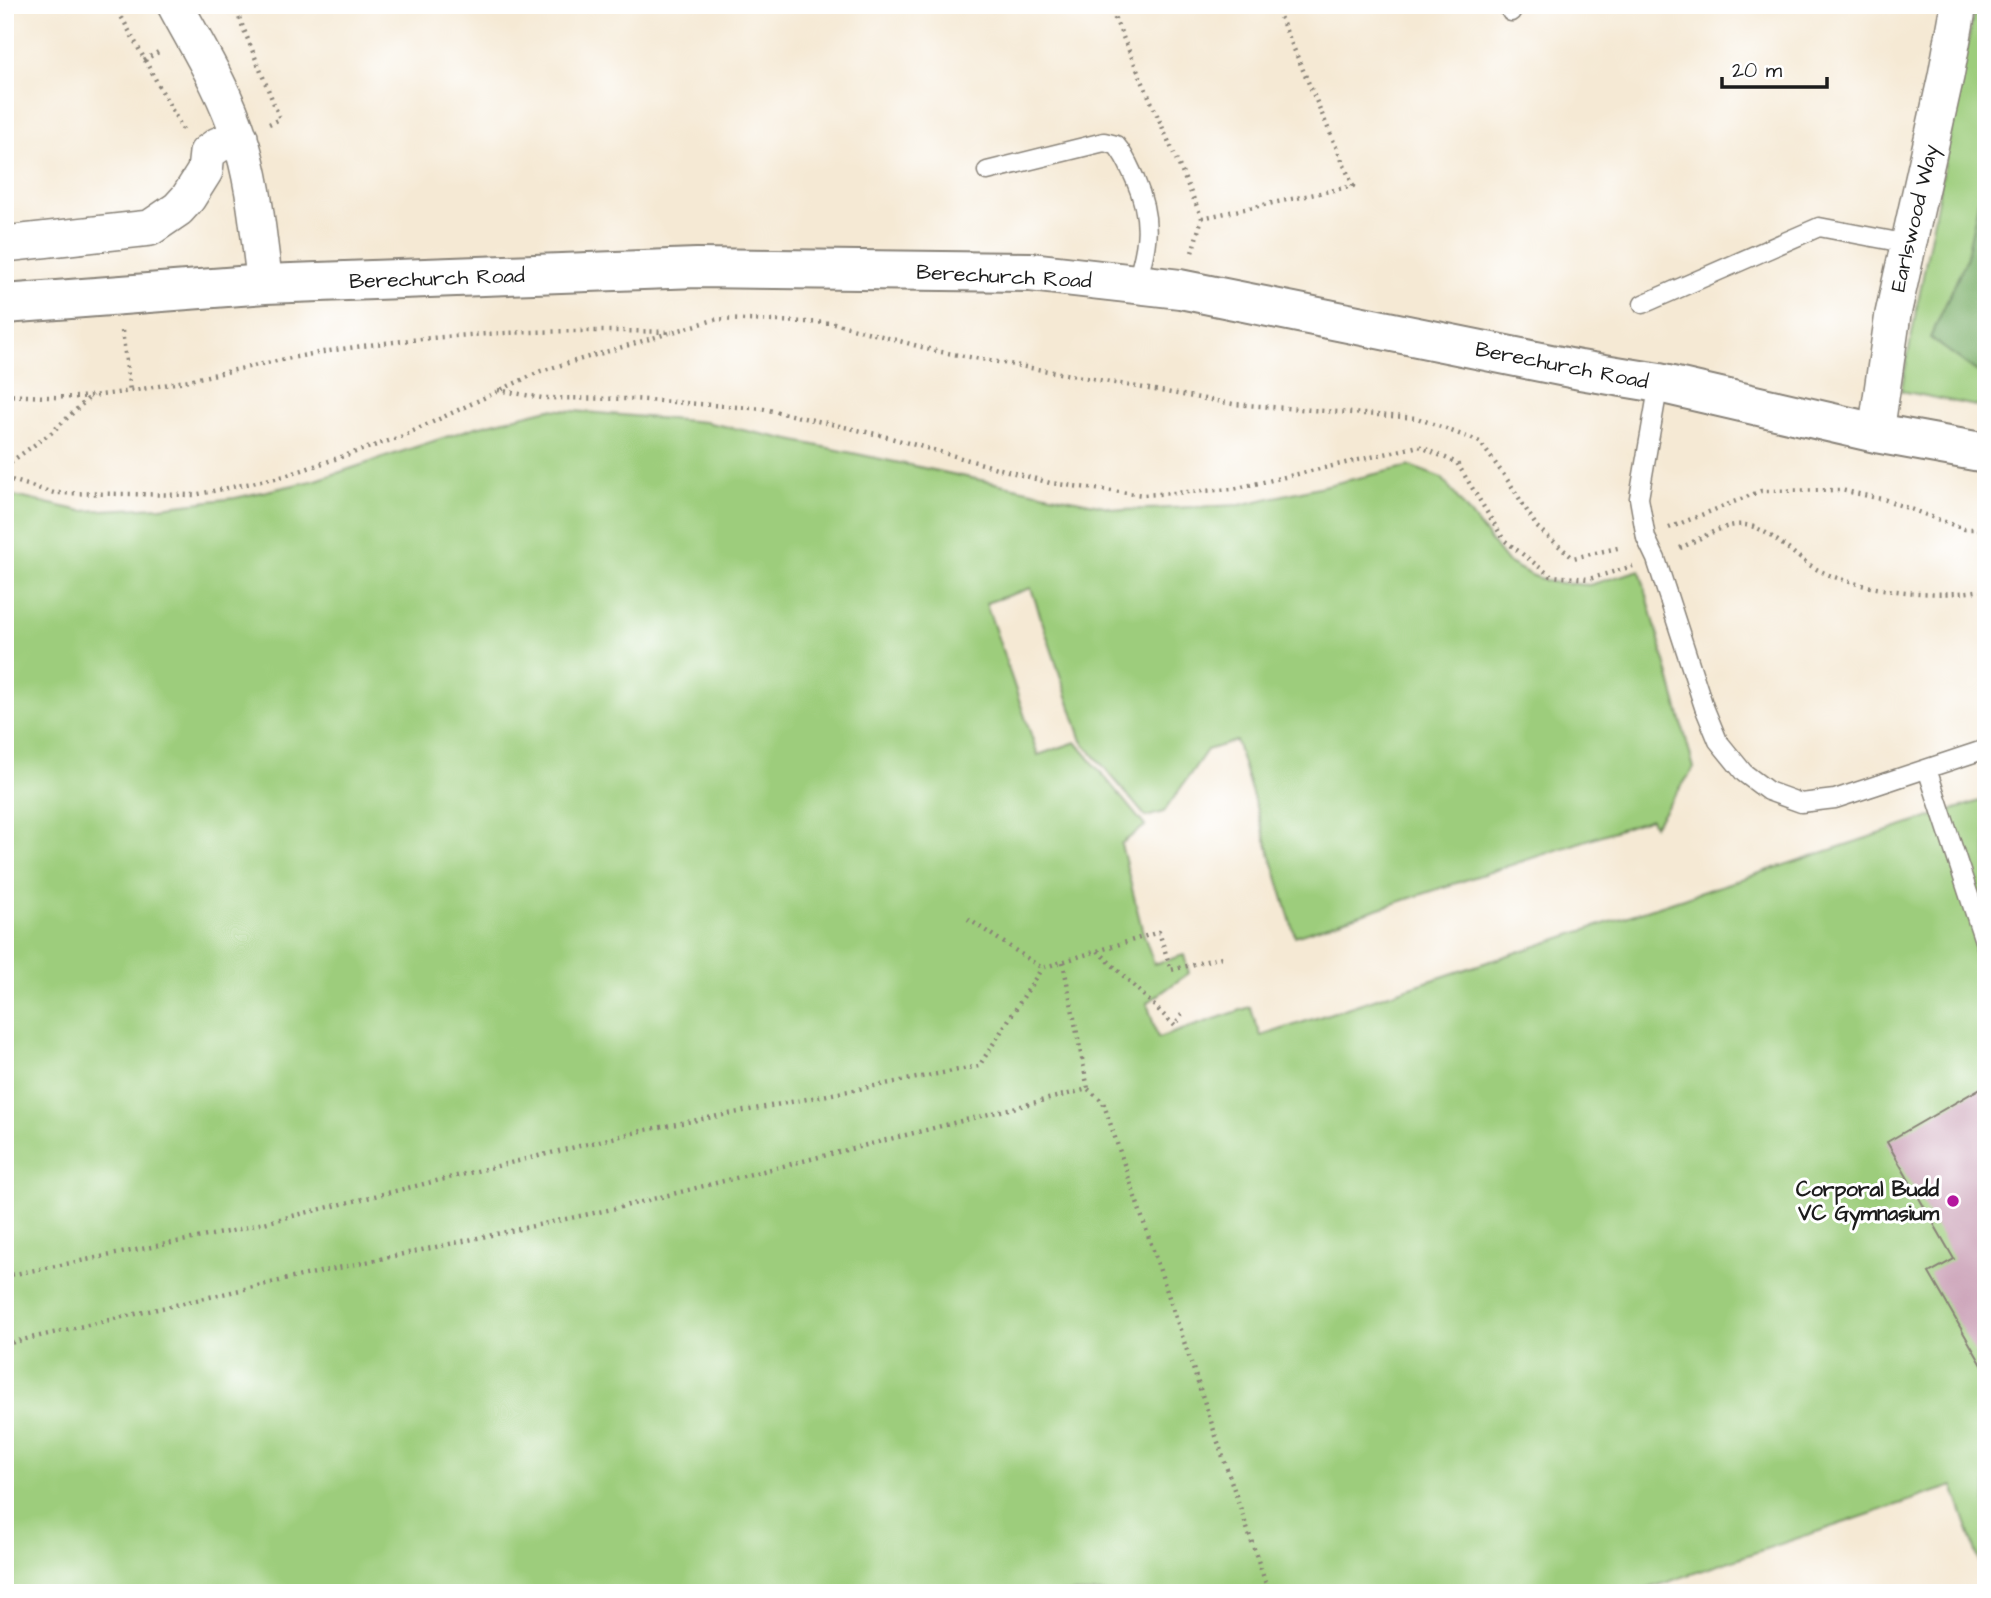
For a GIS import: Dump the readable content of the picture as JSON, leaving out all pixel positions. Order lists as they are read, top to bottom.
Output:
{
  "streets": {
    "street": ["Earlswood Way", "Berechurch Road"]
  },
  "crossings": [
    ["Earlswood Way", "Berechurch Road"]
  ],
  "places": ["Corporal Budd VC Gymnasium"],
  "scale_bar": "20 m"
}
